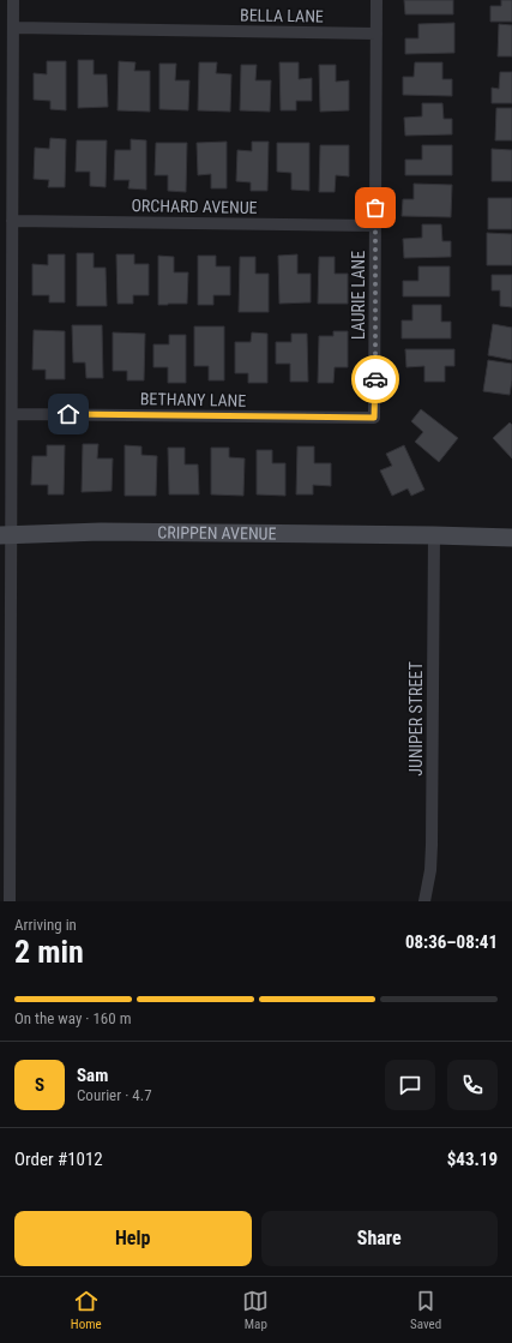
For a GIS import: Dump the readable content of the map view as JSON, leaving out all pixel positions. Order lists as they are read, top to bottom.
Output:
{
  "streets": {
    "main road": ["CRIPPEN AVENUE"],
    "street": [
      "BELLA LANE",
      "ORCHARD AVENUE",
      "LAURIE LANE",
      "BETHANY LANE",
      "JUNIPER STREET"
    ]
  },
  "crossings": [
    ["BELLA LANE", "LAURIE LANE"],
    ["ORCHARD AVENUE", "LAURIE LANE"],
    ["LAURIE LANE", "BETHANY LANE"],
    ["CRIPPEN AVENUE", "JUNIPER STREET"]
  ],
  "page": {
    "heading": ["2 min", "Arriving in", "08:36–08:41"],
    "panel": [
      "Sam",
      "Courier · 4.7",
      "Order #1012",
      "$43.19"
    ],
    "bar": "On the way · 160 m",
    "round": "S",
    "buttons": ["Help", "Share"],
    "tabs": ["Home", "Map", "Saved"]
  }
}
